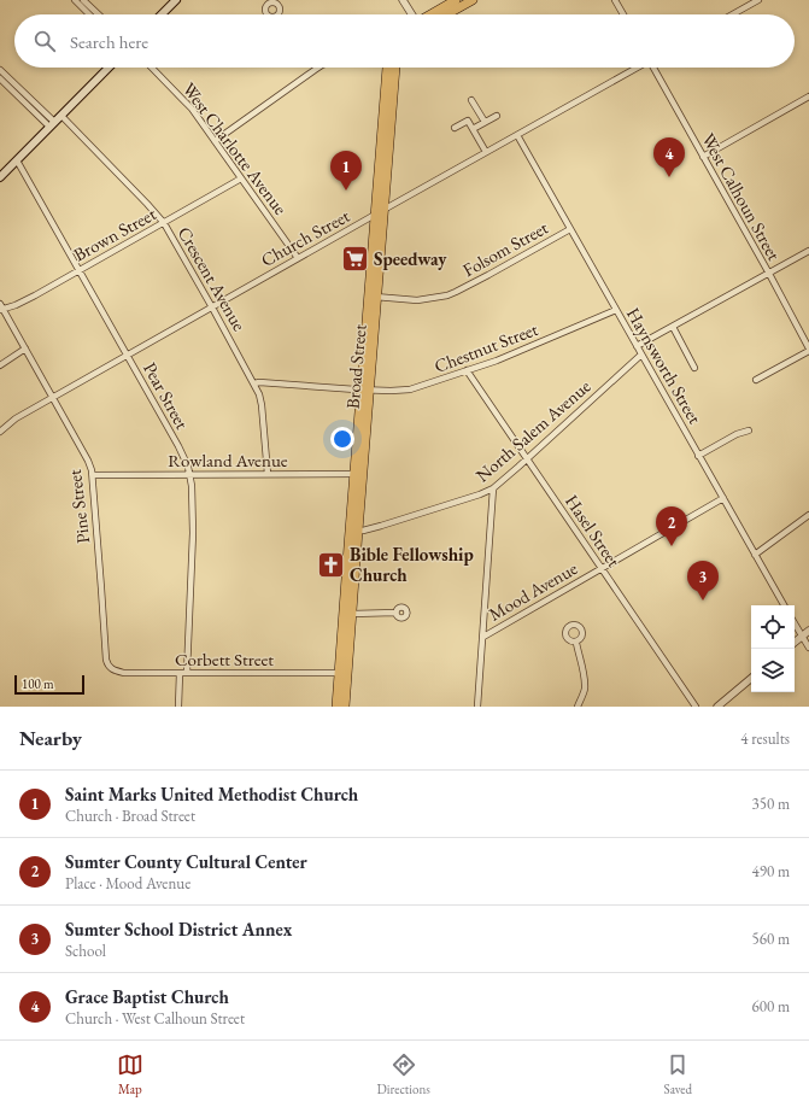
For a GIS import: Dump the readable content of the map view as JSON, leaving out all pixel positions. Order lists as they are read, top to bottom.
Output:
{
  "streets": {
    "main road": ["Broad Street"],
    "street": [
      "West Charlotte Avenue",
      "West Calhoun Street",
      "Brown Street",
      "Church Street",
      "Folsom Street",
      "Crescent Avenue",
      "Chestnut Street",
      "Haynsworth Street",
      "Pear Street",
      "North Salem Avenue",
      "Rowland Avenue",
      "Pine Street",
      "Hasel Street",
      "Mood Avenue",
      "Corbett Street"
    ]
  },
  "crossings": [
    ["West Charlotte Avenue", "Brown Street"],
    ["West Charlotte Avenue", "Church Street"],
    ["Brown Street", "Crescent Avenue"],
    ["Brown Street", "Pear Street"],
    ["Brown Street", "Pine Street"],
    ["Church Street", "Crescent Avenue"],
    ["Church Street", "Haynsworth Street"],
    ["Church Street", "Broad Street"],
    ["Church Street", "Pear Street"],
    ["Church Street", "Pine Street"],
    ["Folsom Street", "Haynsworth Street"],
    ["Folsom Street", "Broad Street"],
    ["Crescent Avenue", "Rowland Avenue"],
    ["Chestnut Street", "Haynsworth Street"],
    ["Chestnut Street", "Broad Street"],
    ["Chestnut Street", "Hasel Street"],
    ["Haynsworth Street", "North Salem Avenue"],
    ["Haynsworth Street", "Mood Avenue"],
    ["Broad Street", "North Salem Avenue"],
    ["Broad Street", "Rowland Avenue"],
    ["Broad Street", "Corbett Street"],
    ["Pear Street", "Rowland Avenue"],
    ["Pear Street", "Corbett Street"],
    ["North Salem Avenue", "Hasel Street"],
    ["Rowland Avenue", "Pine Street"],
    ["Pine Street", "Corbett Street"],
    ["Hasel Street", "Mood Avenue"]
  ],
  "places": {
    "supermarket": ["Speedway"],
    "church": ["Bible Fellowship Church"]
  },
  "scale_bar": "100 m",
  "page": {
    "search": "Search here",
    "pins": [
      "4",
      "1",
      "2",
      "3"
    ],
    "scale": "100 m",
    "heading": ["Nearby", "4 results"],
    "list": [
      {
        "mark": "1",
        "name": "Saint Marks United Methodist Church",
        "note": "Church · Broad Street",
        "value": "350 m"
      },
      {
        "mark": "2",
        "name": "Sumter County Cultural Center",
        "note": "Place · Mood Avenue",
        "value": "490 m"
      },
      {
        "mark": "3",
        "name": "Sumter School District Annex",
        "note": "School",
        "value": "560 m"
      },
      {
        "mark": "4",
        "name": "Grace Baptist Church",
        "note": "Church · West Calhoun Street",
        "value": "600 m"
      }
    ],
    "nav": ["Map", "Directions", "Saved"]
  }
}
